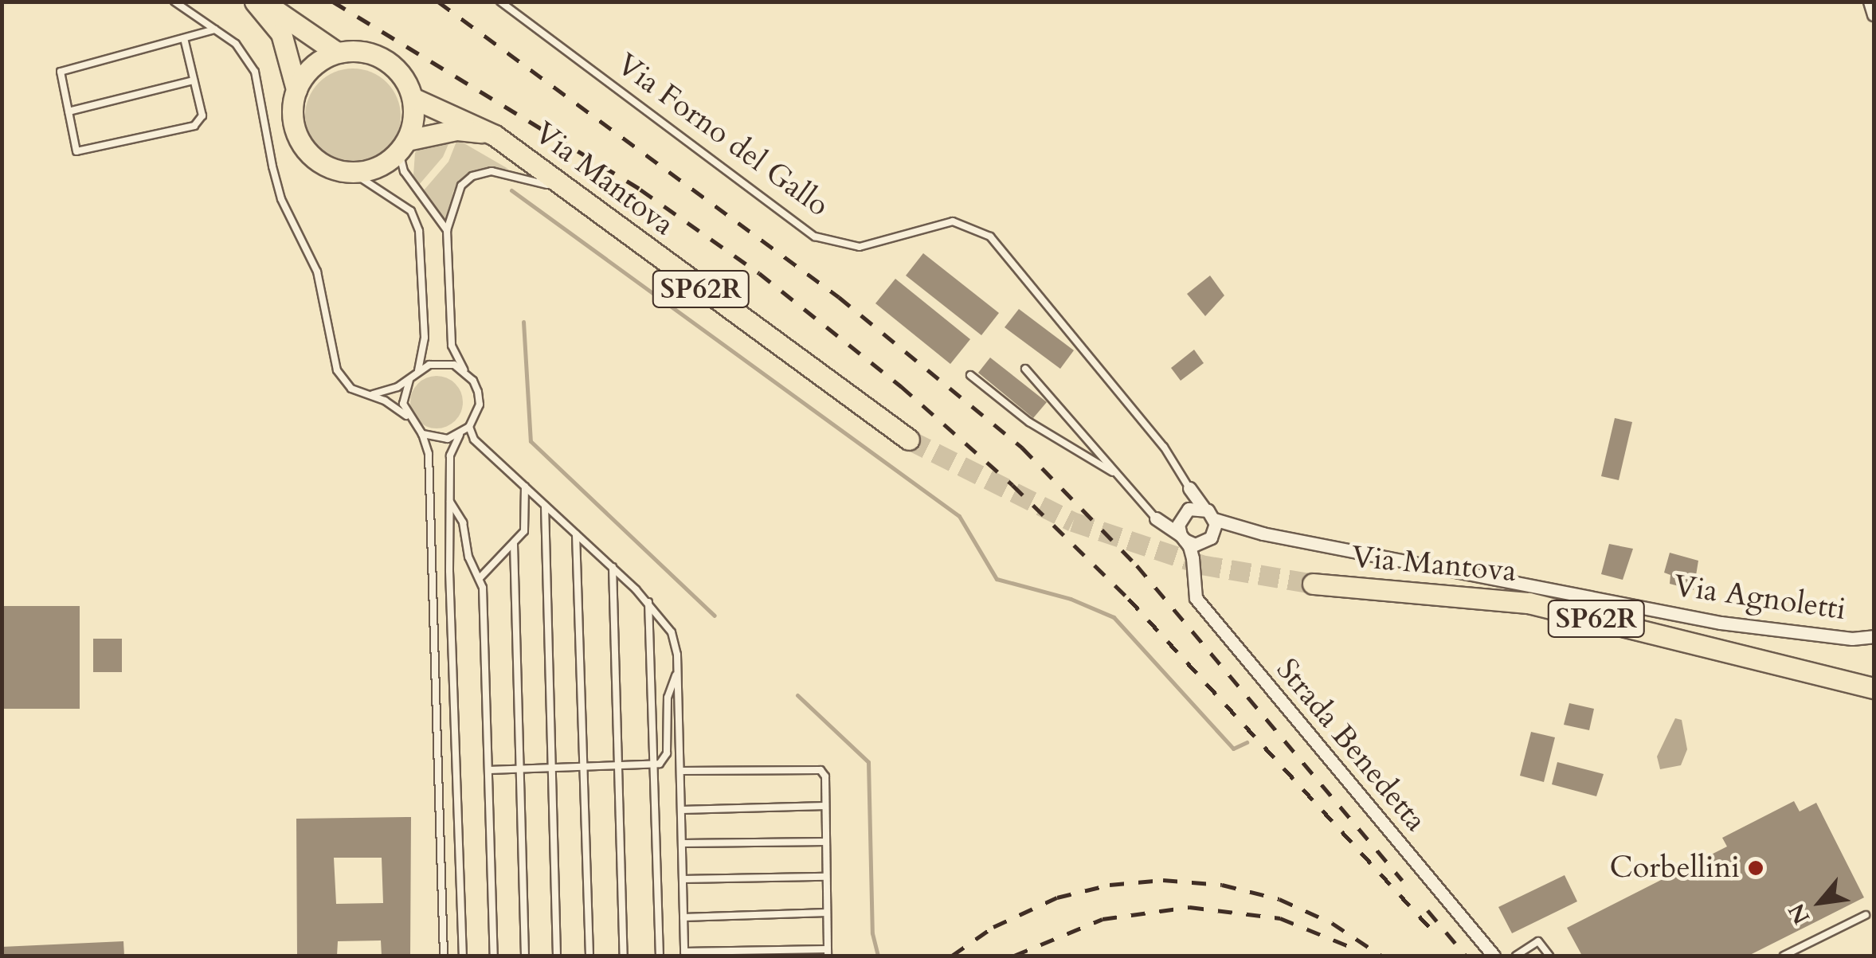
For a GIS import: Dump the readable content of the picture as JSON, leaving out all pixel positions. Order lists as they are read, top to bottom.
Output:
{
  "streets": {
    "main road": ["Via Mantova", "SP62R"],
    "street": ["Via Forno del Gallo", "Via Agnoletti", "Strada Benedetta"]
  },
  "crossings": [
    ["Via Forno del Gallo", "Via Agnoletti"],
    ["Via Forno del Gallo", "Strada Benedetta"],
    ["Via Agnoletti", "Strada Benedetta"]
  ],
  "places": ["Corbellini"],
  "north": "bottom left"
}
